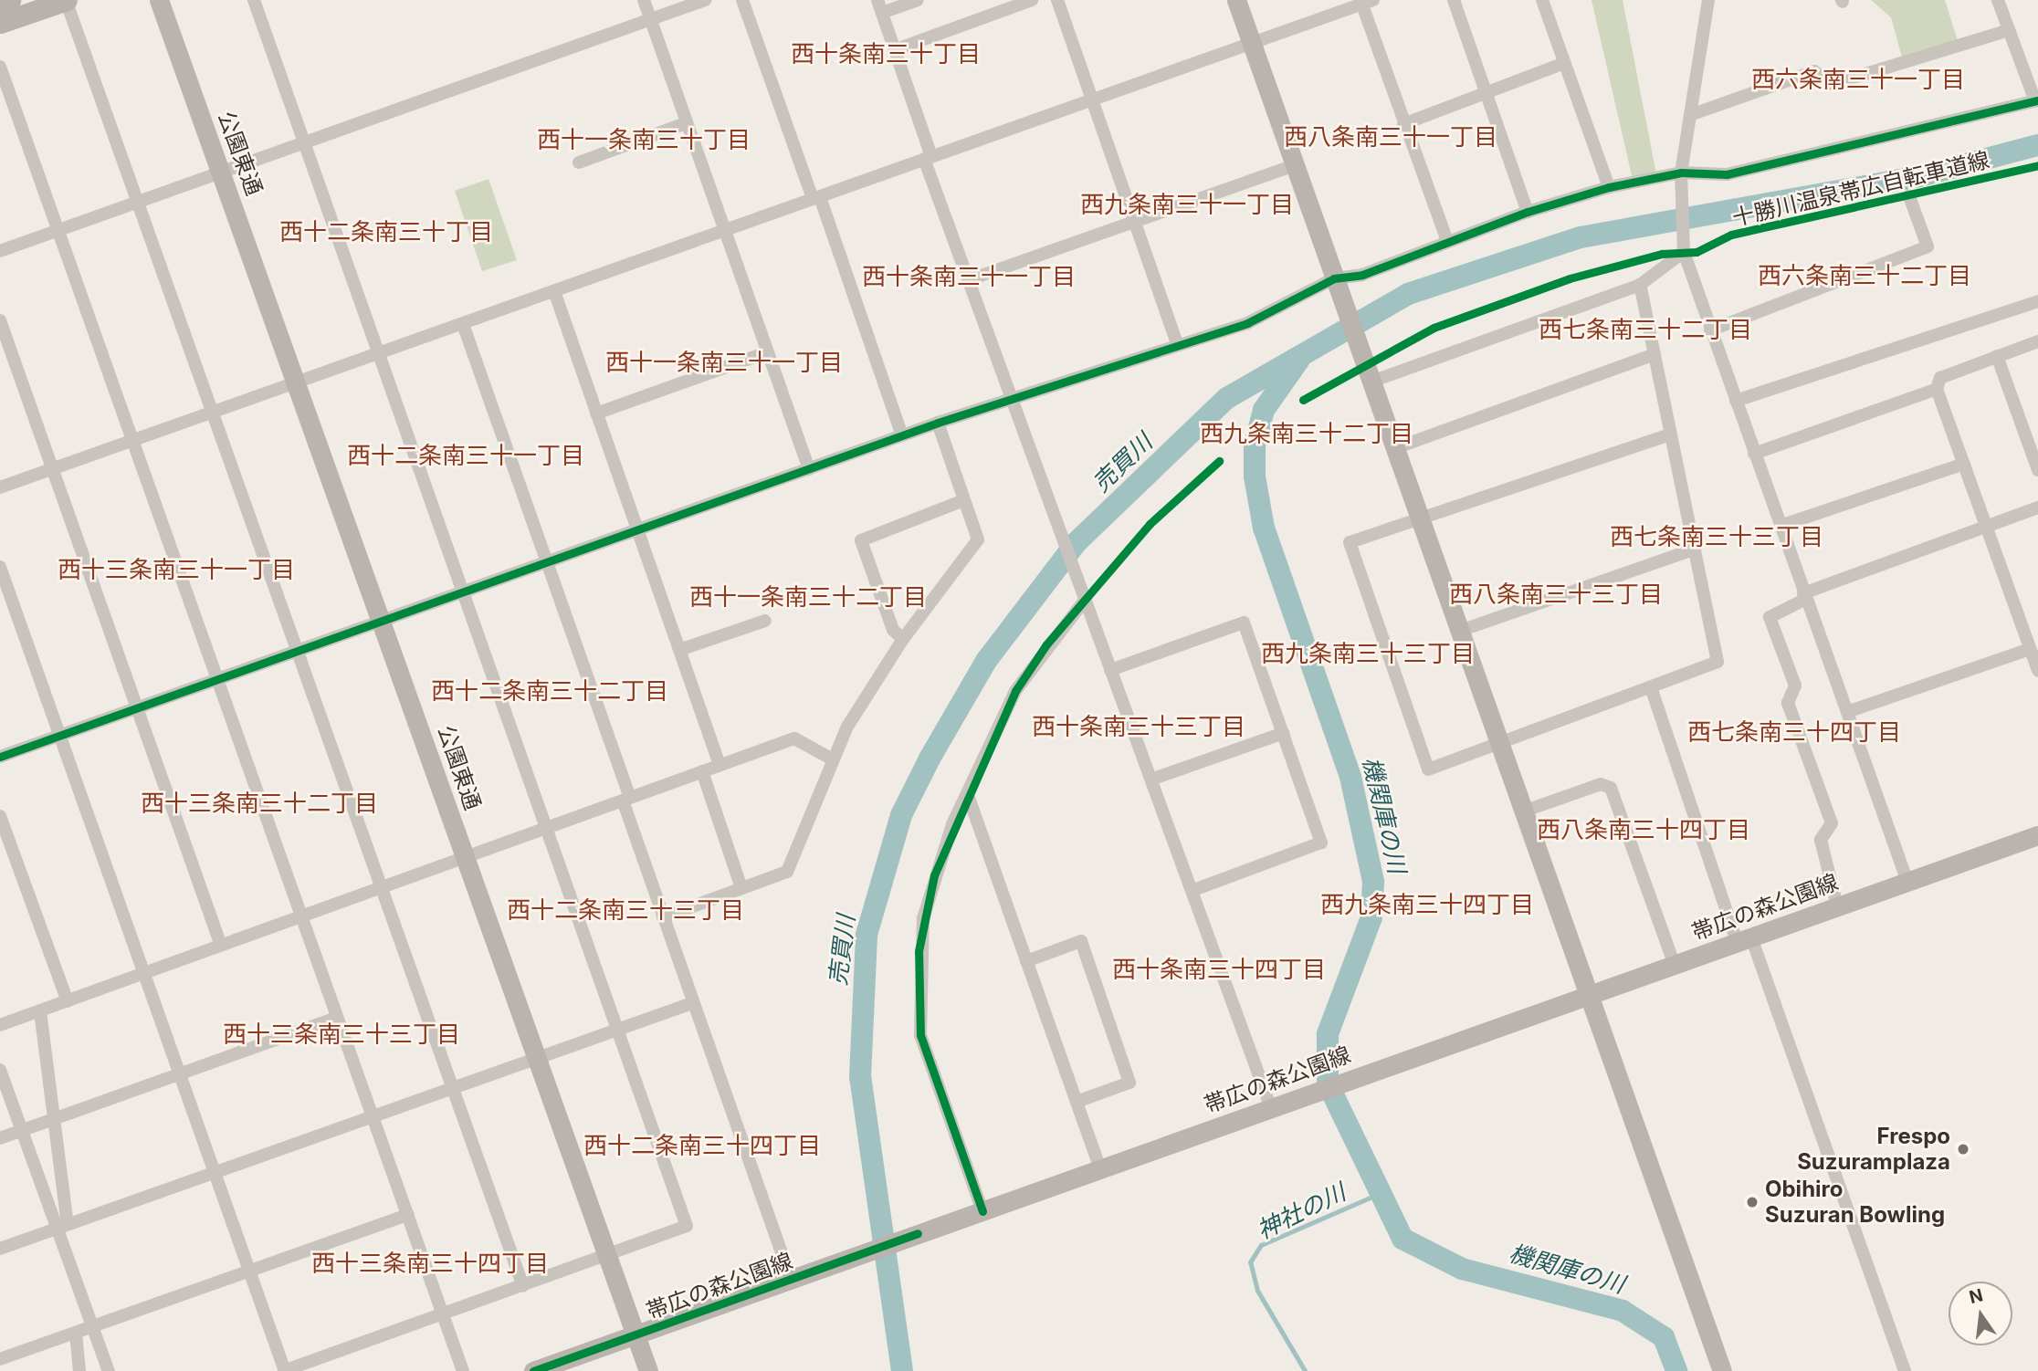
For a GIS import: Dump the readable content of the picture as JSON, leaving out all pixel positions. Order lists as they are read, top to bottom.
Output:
{
  "streets": {
    "street": ["公園東通", "帯広の森公園線"],
    "cycle path": ["十勝川温泉帯広自転車道線"]
  },
  "crossings": [
    ["公園東通", "帯広の森公園線"]
  ],
  "districts": [
    "西十条南三十丁目",
    "西六条南三十一丁目",
    "西八条南三十一丁目",
    "西十一条南三十丁目",
    "西九条南三十一丁目",
    "西十二条南三十丁目",
    "西六条南三十二丁目",
    "西十条南三十一丁目",
    "西七条南三十二丁目",
    "西十一条南三十一丁目",
    "西九条南三十二丁目",
    "西十二条南三十一丁目",
    "西七条南三十三丁目",
    "西十三条南三十一丁目",
    "西八条南三十三丁目",
    "西十一条南三十二丁目",
    "西九条南三十三丁目",
    "西十二条南三十二丁目",
    "西十条南三十三丁目",
    "西七条南三十四丁目",
    "西十三条南三十二丁目",
    "西八条南三十四丁目",
    "西九条南三十四丁目",
    "西十二条南三十三丁目",
    "西十条南三十四丁目",
    "西十三条南三十三丁目",
    "西十二条南三十四丁目",
    "西十三条南三十四丁目"
  ],
  "water": ["売買川", "機関庫の川", "神社の川"],
  "places": ["Frespo Suzuramplaza", "Obihiro Suzuran Bowling"],
  "north": "top"
}
